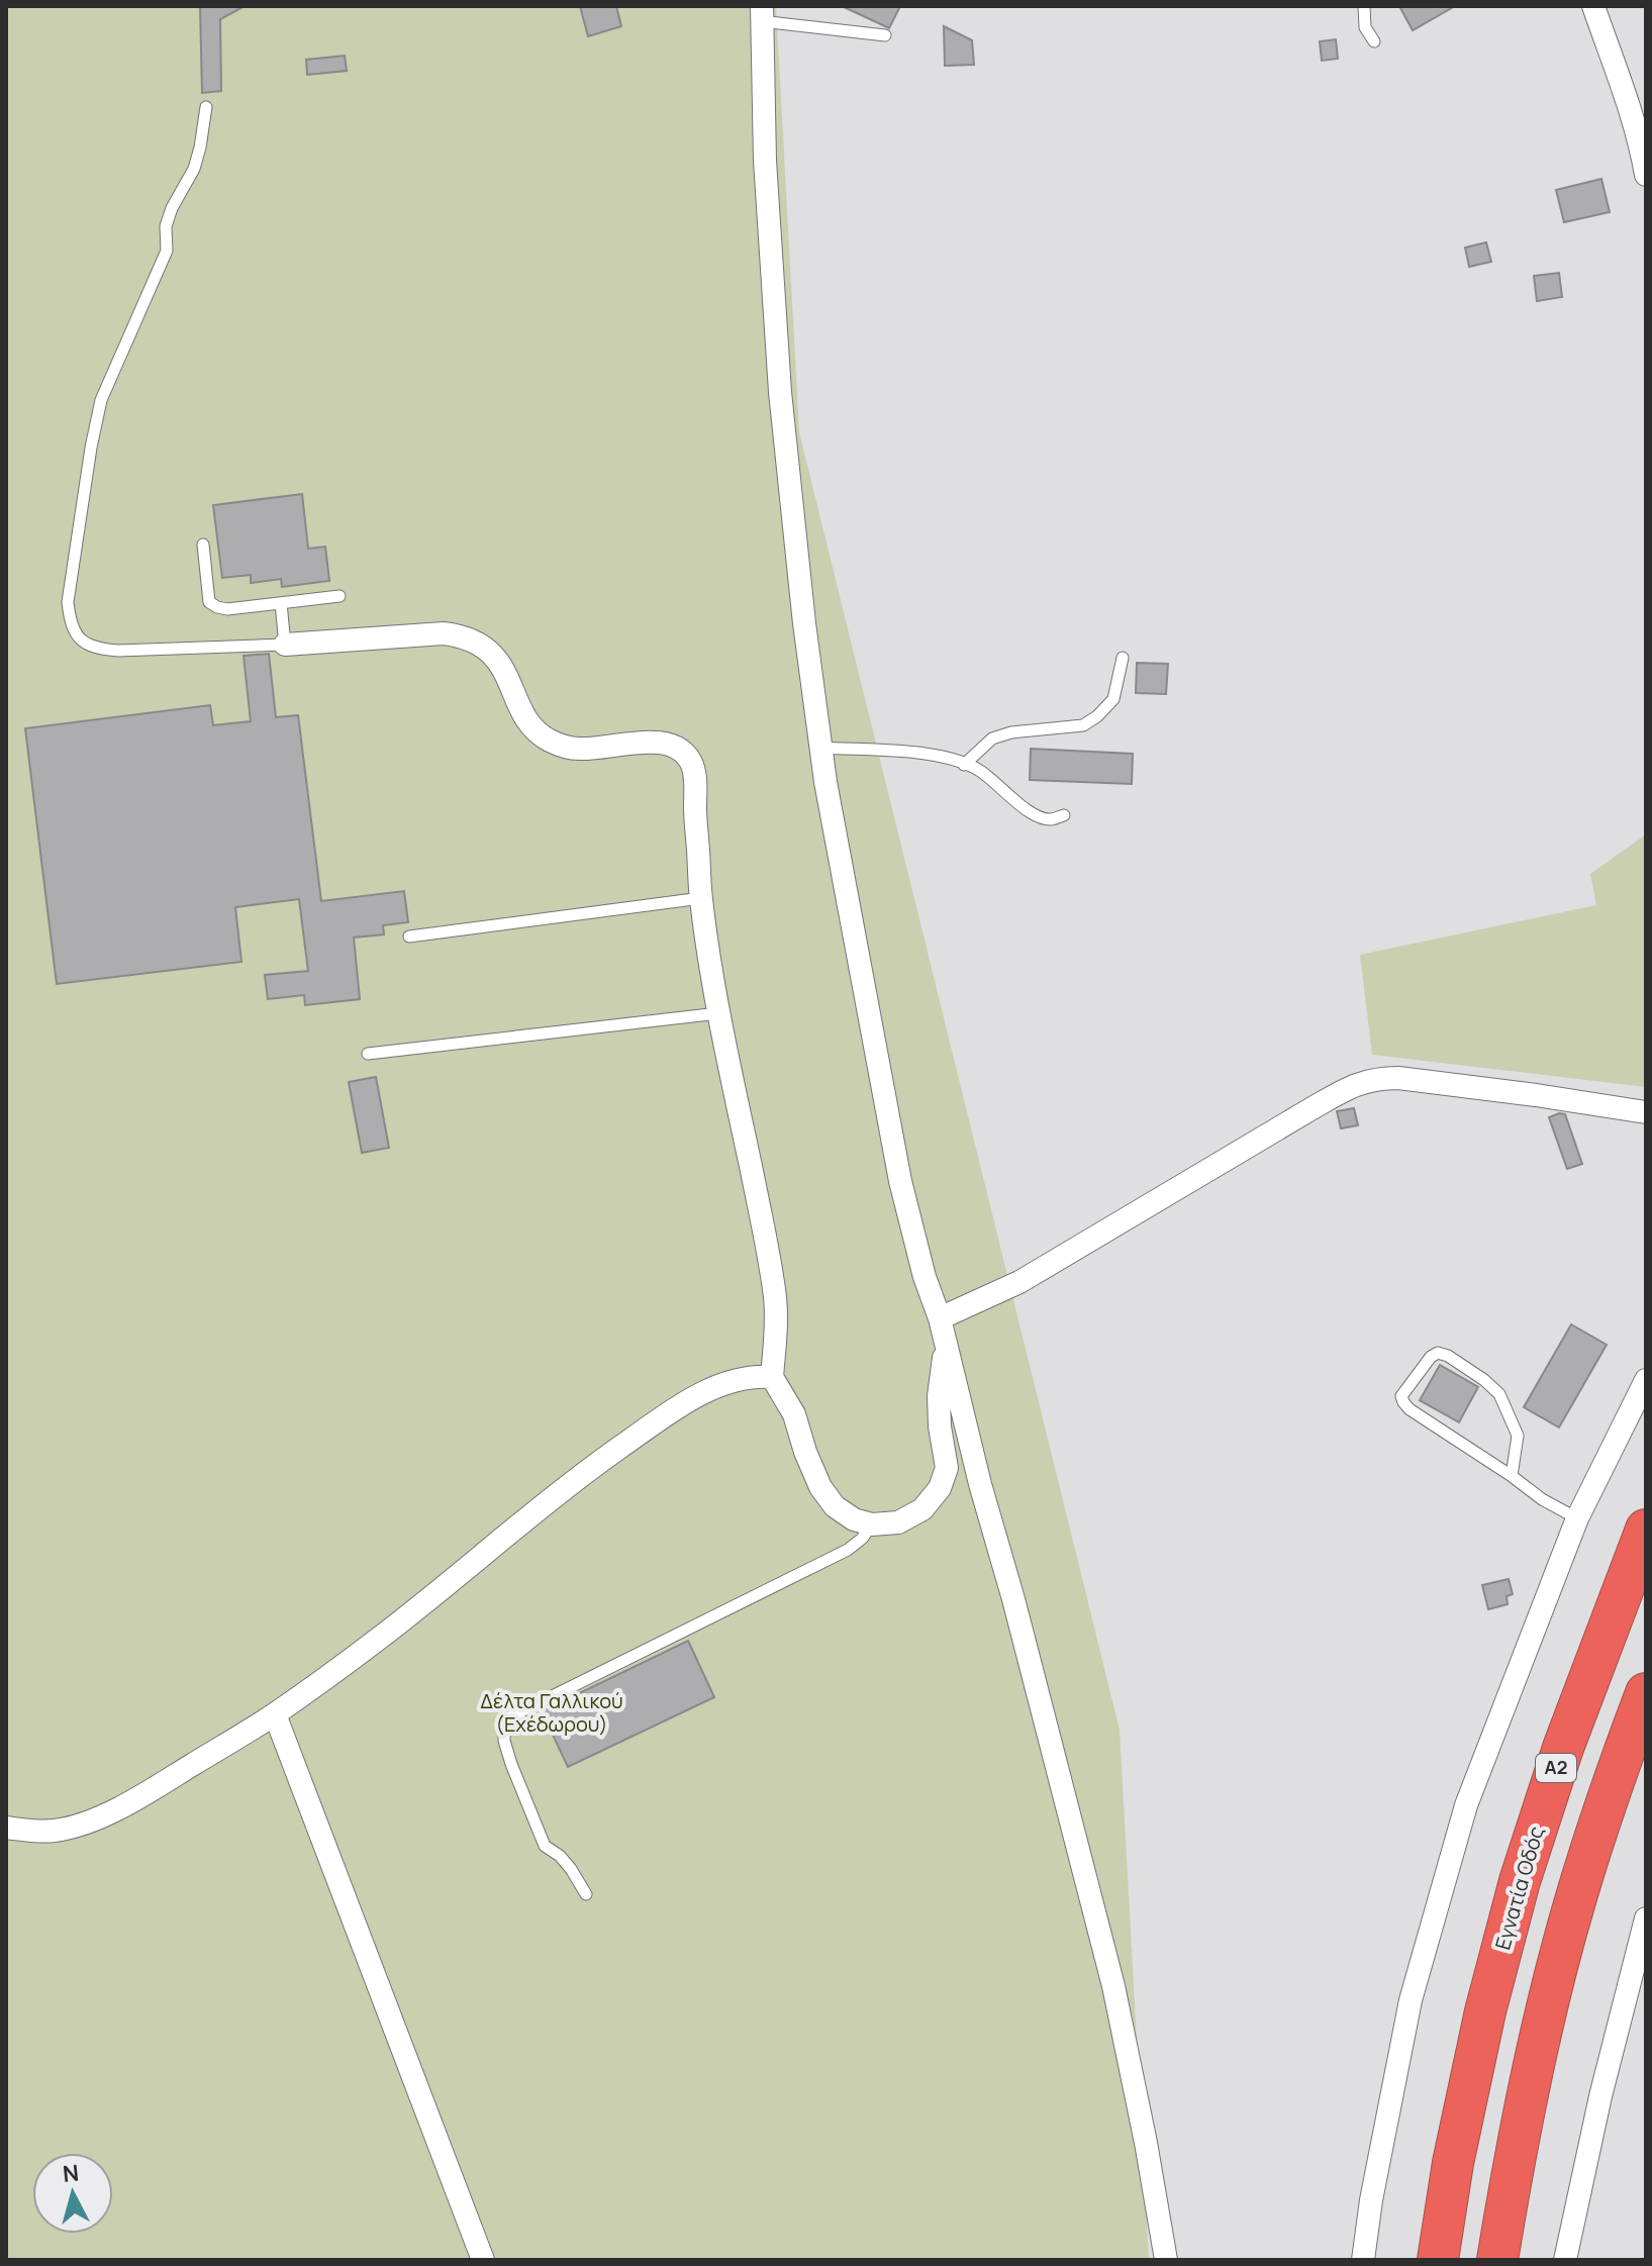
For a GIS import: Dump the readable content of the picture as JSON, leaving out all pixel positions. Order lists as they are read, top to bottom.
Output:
{
  "streets": {
    "highway": ["Α2", "Εγνατία Οδός"]
  },
  "parks": ["Δέλτα Γαλλικού (Εχέδωρου)"],
  "north": "top"
}
